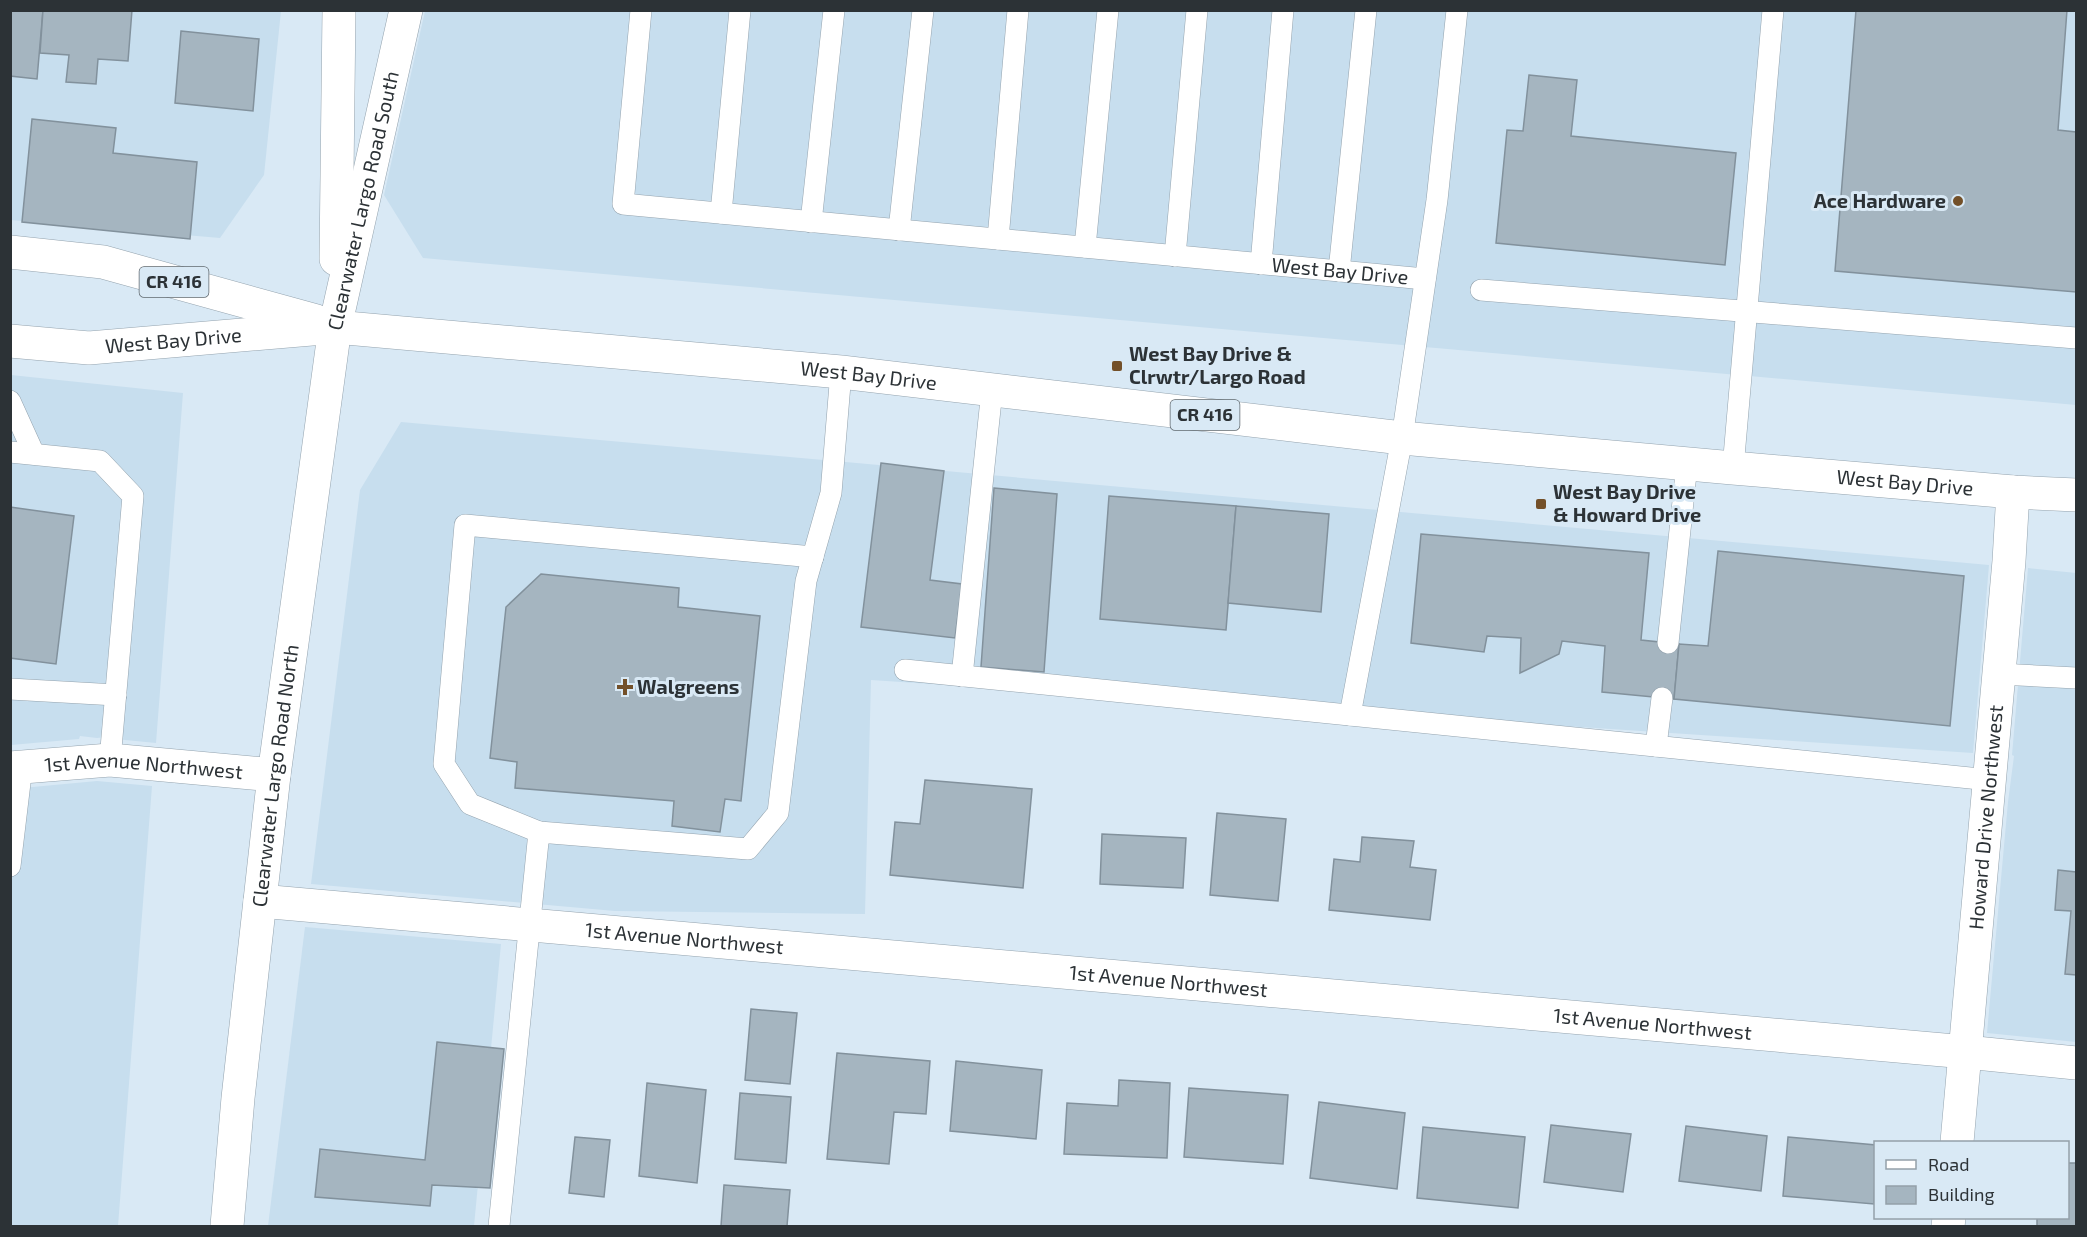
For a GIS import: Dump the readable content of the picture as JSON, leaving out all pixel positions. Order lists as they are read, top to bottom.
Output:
{
  "streets": {
    "main road": [
      "Clearwater Largo Road South",
      "West Bay Drive",
      "CR 416",
      "1st Avenue Northwest",
      "Clearwater Largo Road North",
      "Howard Drive Northwest"
    ]
  },
  "crossings": [
    ["Clearwater Largo Road South", "West Bay Drive"],
    ["Clearwater Largo Road South", "Clearwater Largo Road North"],
    ["West Bay Drive", "Clearwater Largo Road North"],
    ["West Bay Drive", "Howard Drive Northwest"],
    ["1st Avenue Northwest", "Clearwater Largo Road North"],
    ["1st Avenue Northwest", "Howard Drive Northwest"]
  ],
  "places": {
    "other": ["Ace Hardware"],
    "transit": ["West Bay Drive & Clrwtr/Largo Road", "West Bay Drive & Howard Drive"],
    "health": ["Walgreens"]
  },
  "legend": ["Road", "Building"]
}
